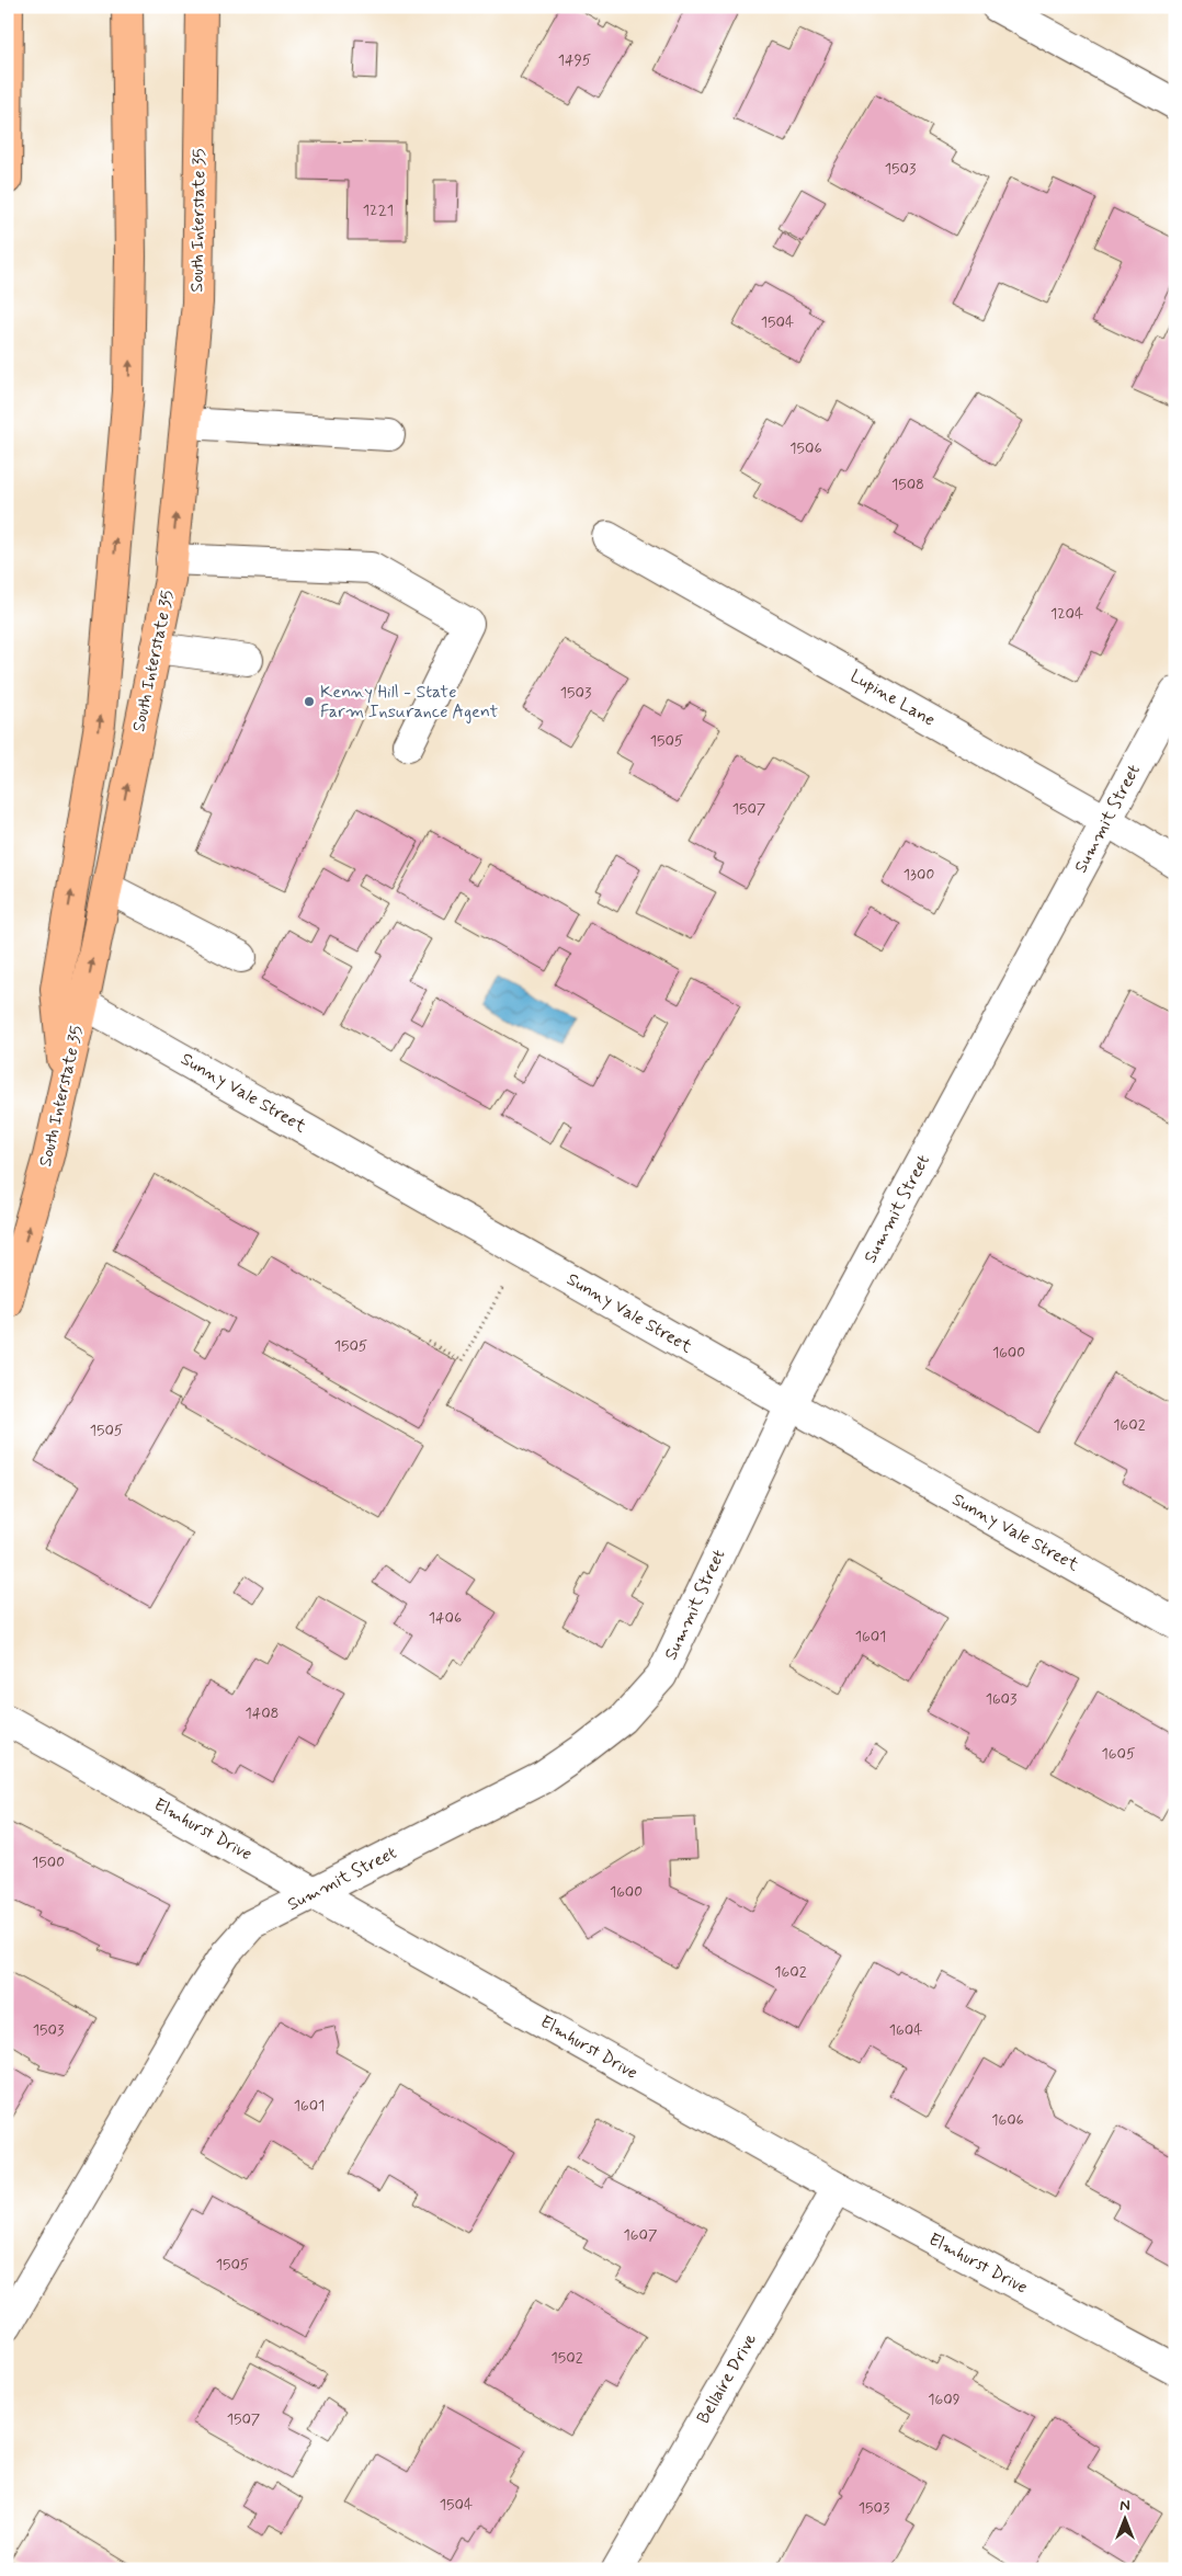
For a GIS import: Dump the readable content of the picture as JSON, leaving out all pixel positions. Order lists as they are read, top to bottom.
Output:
{
  "streets": {
    "main road": ["South Interstate 35"],
    "street": [
      "Lupine Lane",
      "Summit Street",
      "Sunny Vale Street",
      "Elmhurst Drive",
      "Bellaire Drive"
    ]
  },
  "crossings": [
    ["South Interstate 35", "Sunny Vale Street"],
    ["Lupine Lane", "Summit Street"],
    ["Summit Street", "Sunny Vale Street"],
    ["Summit Street", "Elmhurst Drive"],
    ["Elmhurst Drive", "Bellaire Drive"]
  ],
  "places": ["Kenny Hill - State Farm Insurance Agent"],
  "house_numbers": [
    "1495",
    "1503",
    "1221",
    "1504",
    "1506",
    "1508",
    "1204",
    "1503",
    "1505",
    "1507",
    "1300",
    "1505",
    "1600",
    "1602",
    "1505",
    "1406",
    "1601",
    "1603",
    "1408",
    "1605",
    "1500",
    "1600",
    "1602",
    "1503",
    "1604",
    "1601",
    "1606",
    "1607",
    "1505",
    "1502",
    "1609",
    "1507",
    "1504",
    "1503"
  ],
  "north": "top"
}
